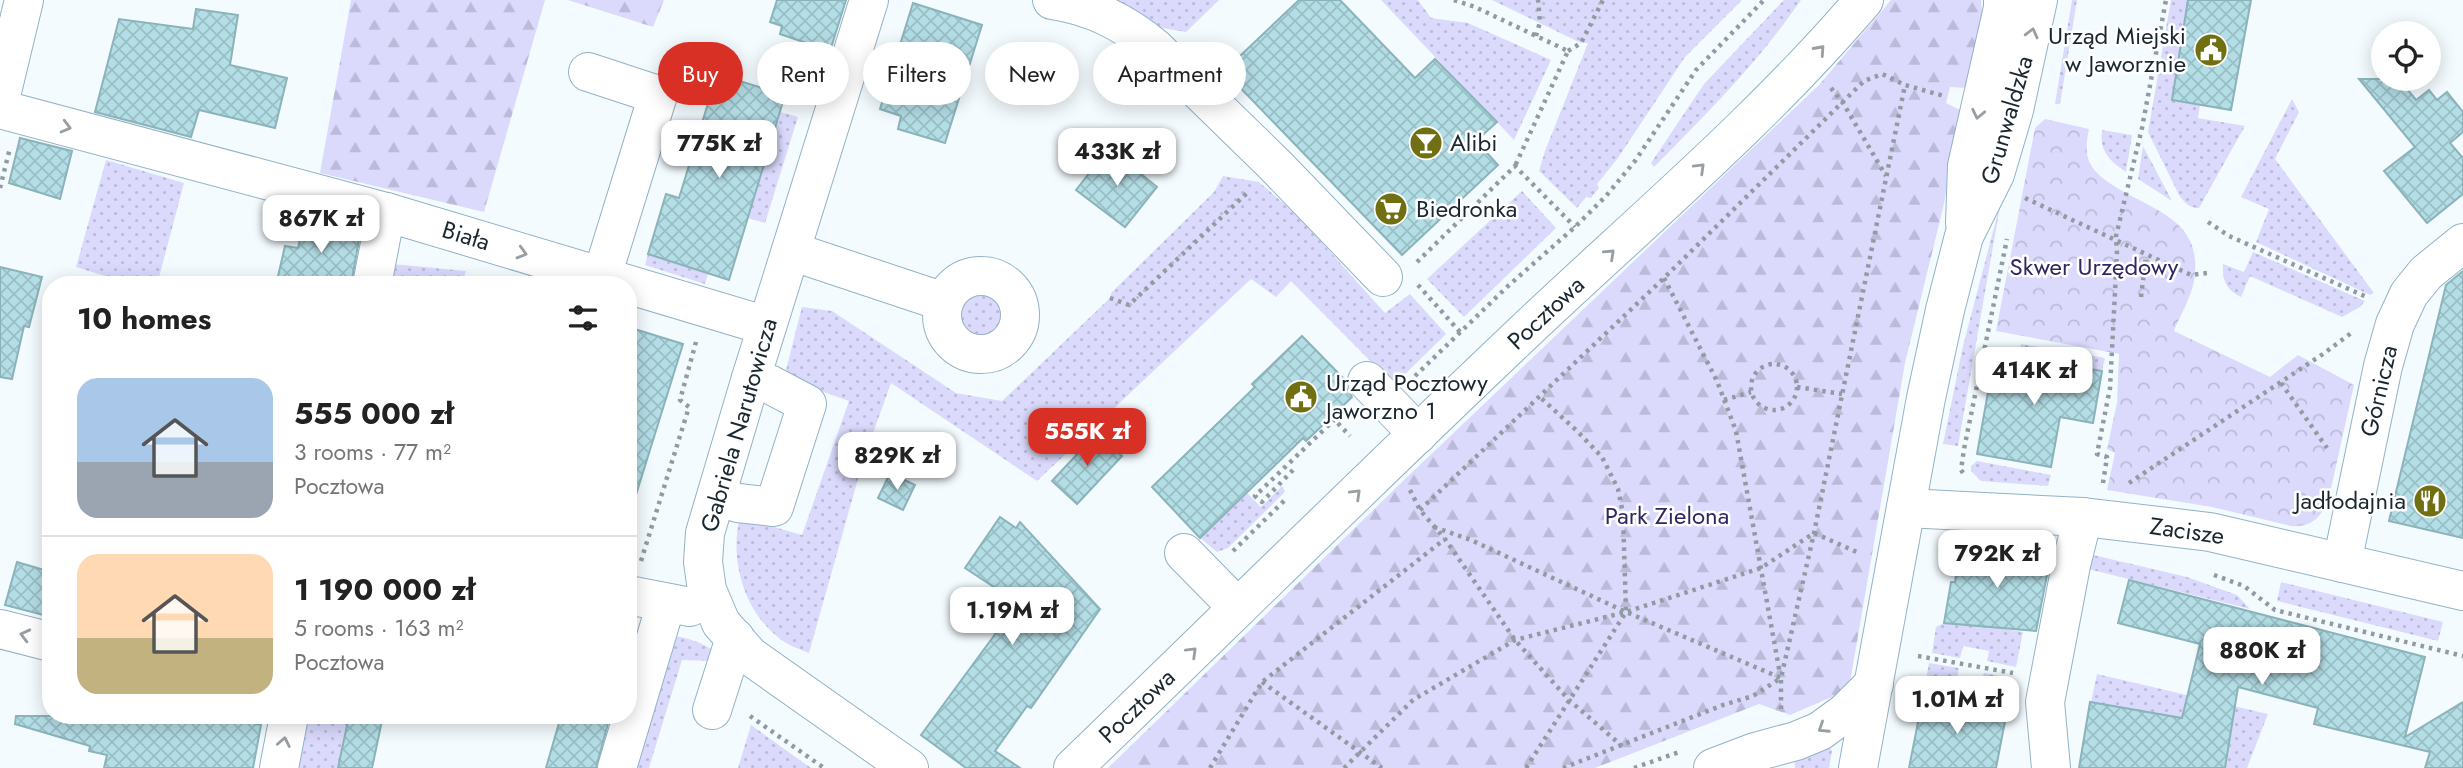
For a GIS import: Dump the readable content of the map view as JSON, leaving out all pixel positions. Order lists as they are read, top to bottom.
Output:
{
  "streets": {
    "street": [
      "Grunwaldzka",
      "Biała",
      "Pocztowa",
      "Górnicza",
      "Gabriela Narutowicza",
      "Zacisze"
    ]
  },
  "crossings": [
    ["Grunwaldzka", "Zacisze"],
    ["Biała", "Gabriela Narutowicza"],
    ["Górnicza", "Zacisze"]
  ],
  "one_way": ["Biała", "Pocztowa"],
  "parks": ["Skwer Urzędowy", "Park Zielona"],
  "places": {
    "public building": ["Urząd Miejski w Jaworznie", "Urząd Pocztowy Jaworzno 1"],
    "bar": ["Alibi"],
    "supermarket": ["Biedronka"],
    "restaurant": ["Jadłodajnia"]
  },
  "page": {
    "chip": [
      "Buy",
      "Rent",
      "Filters",
      "New",
      "Apartment"
    ],
    "price": [
      "775K zł",
      "433K zł",
      "867K zł",
      "414K zł",
      "555K zł",
      "829K zł",
      "792K zł",
      "1.19M zł",
      "880K zł",
      "1.01M zł"
    ],
    "heading": "10 homes",
    "list": [
      {
        "name": "555 000 zł",
        "note": "3 rooms · 77 m² · Pocztowa"
      },
      {
        "name": "1 190 000 zł",
        "note": "5 rooms · 163 m² · Pocztowa"
      }
    ]
  }
}
